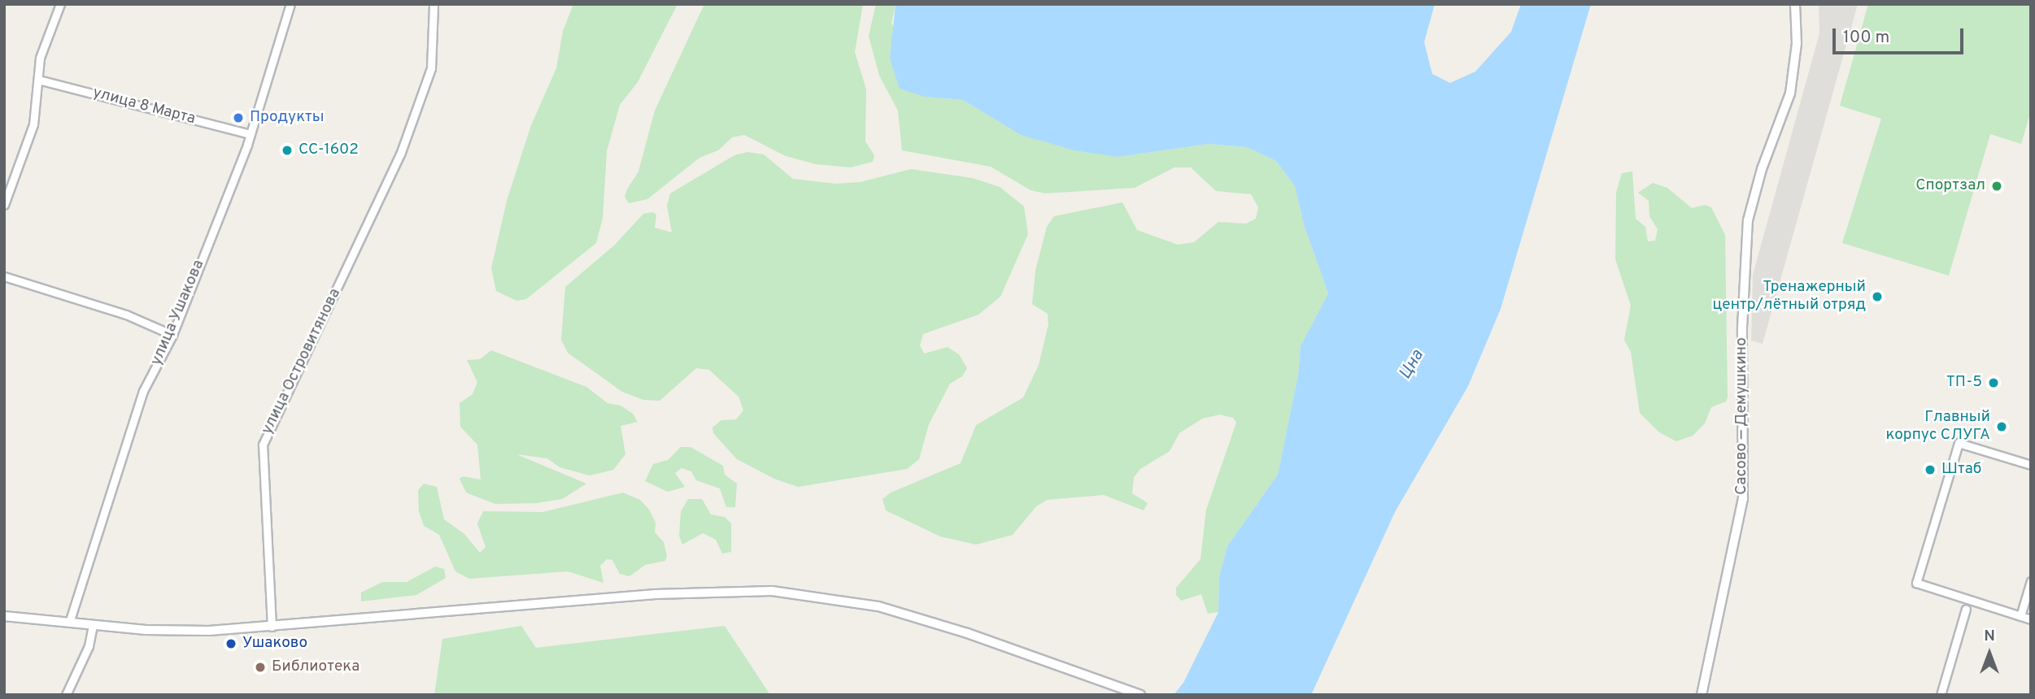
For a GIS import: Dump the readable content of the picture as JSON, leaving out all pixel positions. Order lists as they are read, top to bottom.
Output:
{
  "streets": {
    "street": [
      "улица 8 Марта",
      "улица Ушакова",
      "улица Островитянова",
      "Сасово — Демушкино"
    ]
  },
  "crossings": [
    ["улица 8 Марта", "улица Ушакова"]
  ],
  "water": ["Цна"],
  "places": [
    "Продукты",
    "СС-1602",
    "Спортзал",
    "Тренажерный центр/лётный отряд",
    "ТП-5",
    "Главный корпус СЛУГА",
    "Штаб",
    "Ушаково",
    "Библиотека"
  ],
  "scale_bar": "100 m",
  "north": "top"
}
